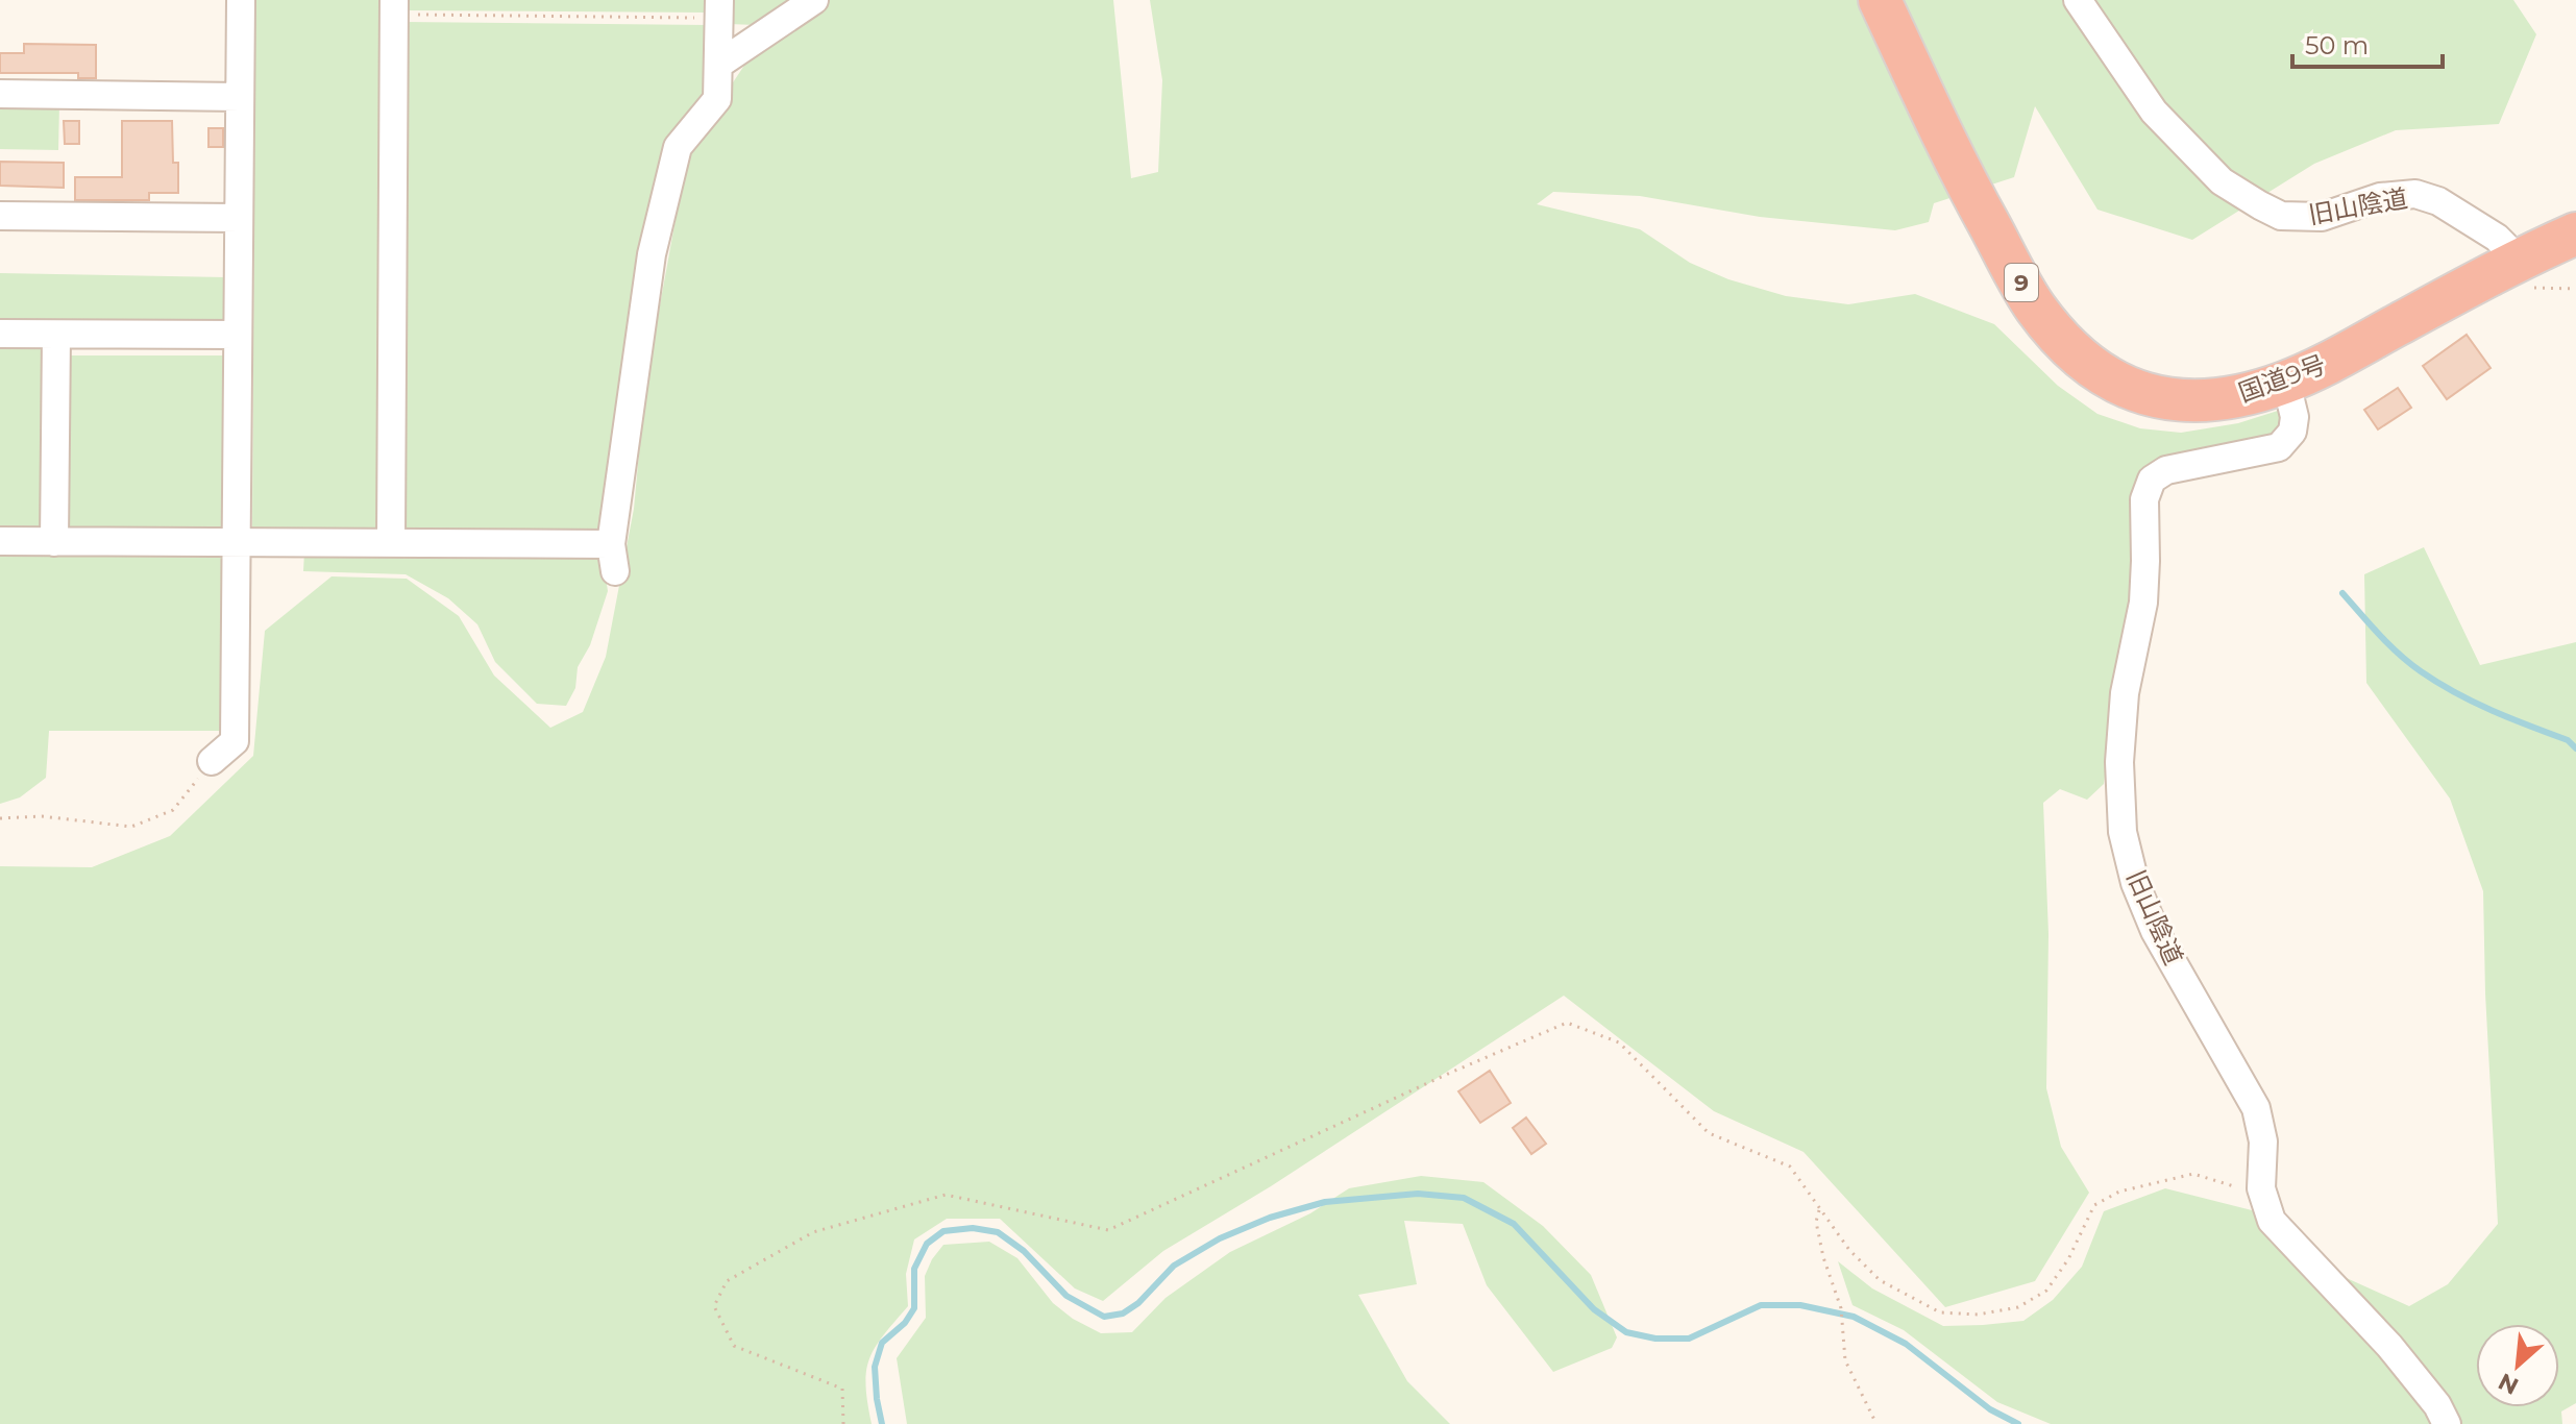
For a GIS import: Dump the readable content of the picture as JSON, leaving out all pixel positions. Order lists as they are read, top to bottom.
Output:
{
  "streets": {
    "highway": ["9", "国道9号"],
    "street": ["旧山陰道"]
  },
  "crossings": [
    ["旧山陰道", "国道9号"]
  ],
  "scale_bar": "50 m",
  "north": "bottom left"
}
